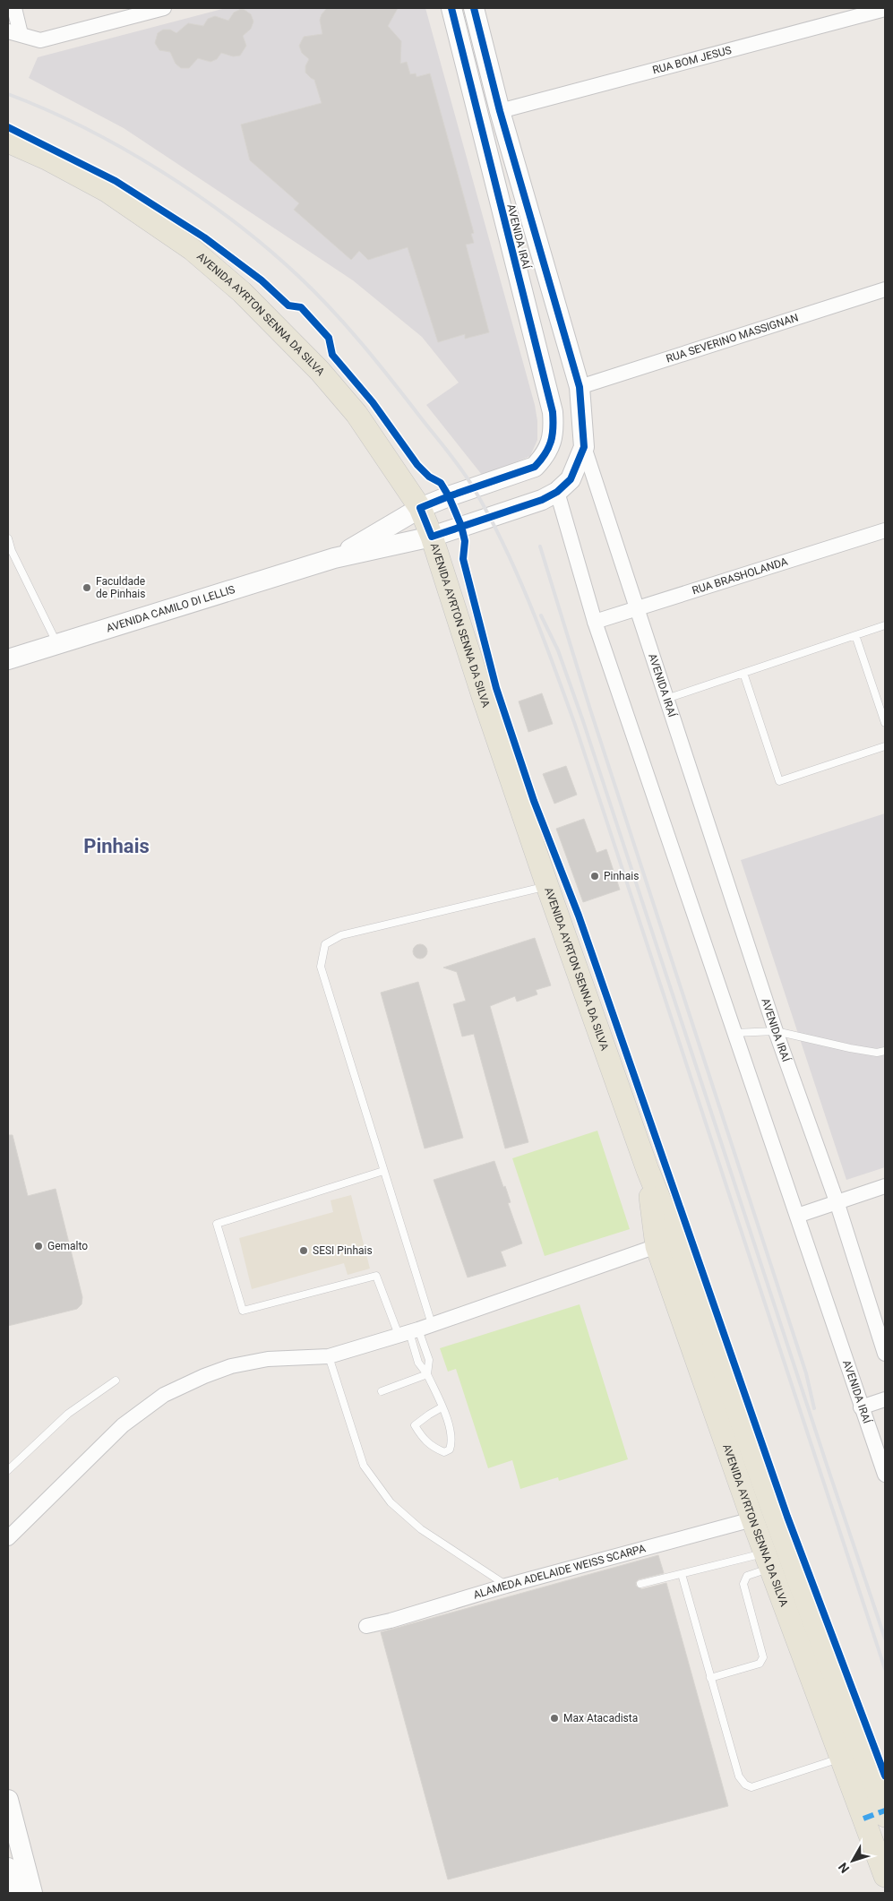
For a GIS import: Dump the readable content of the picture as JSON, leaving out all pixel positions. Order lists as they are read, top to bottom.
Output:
{
  "streets": {
    "main road": ["AVENIDA IRAÍ", "AVENIDA AYRTON SENNA DA SILVA", "AVENIDA CAMILO DI LELLIS"],
    "street": [
      "RUA BOM JESUS",
      "RUA SEVERINO MASSIGNAN",
      "RUA BRASHOLANDA",
      "ALAMEDA ADELAIDE WEISS SCARPA"
    ]
  },
  "crossings": [
    ["RUA BOM JESUS", "AVENIDA IRAÍ"],
    ["AVENIDA IRAÍ", "RUA SEVERINO MASSIGNAN"],
    ["AVENIDA IRAÍ", "RUA BRASHOLANDA"],
    ["AVENIDA IRAÍ", "AVENIDA CAMILO DI LELLIS"],
    ["AVENIDA AYRTON SENNA DA SILVA", "AVENIDA CAMILO DI LELLIS"],
    ["AVENIDA AYRTON SENNA DA SILVA", "ALAMEDA ADELAIDE WEISS SCARPA"]
  ],
  "districts": ["Pinhais"],
  "places": [
    "Faculdade de Pinhais",
    "Pinhais",
    "Gemalto",
    "SESI Pinhais",
    "Max Atacadista"
  ],
  "north": "bottom left"
}
